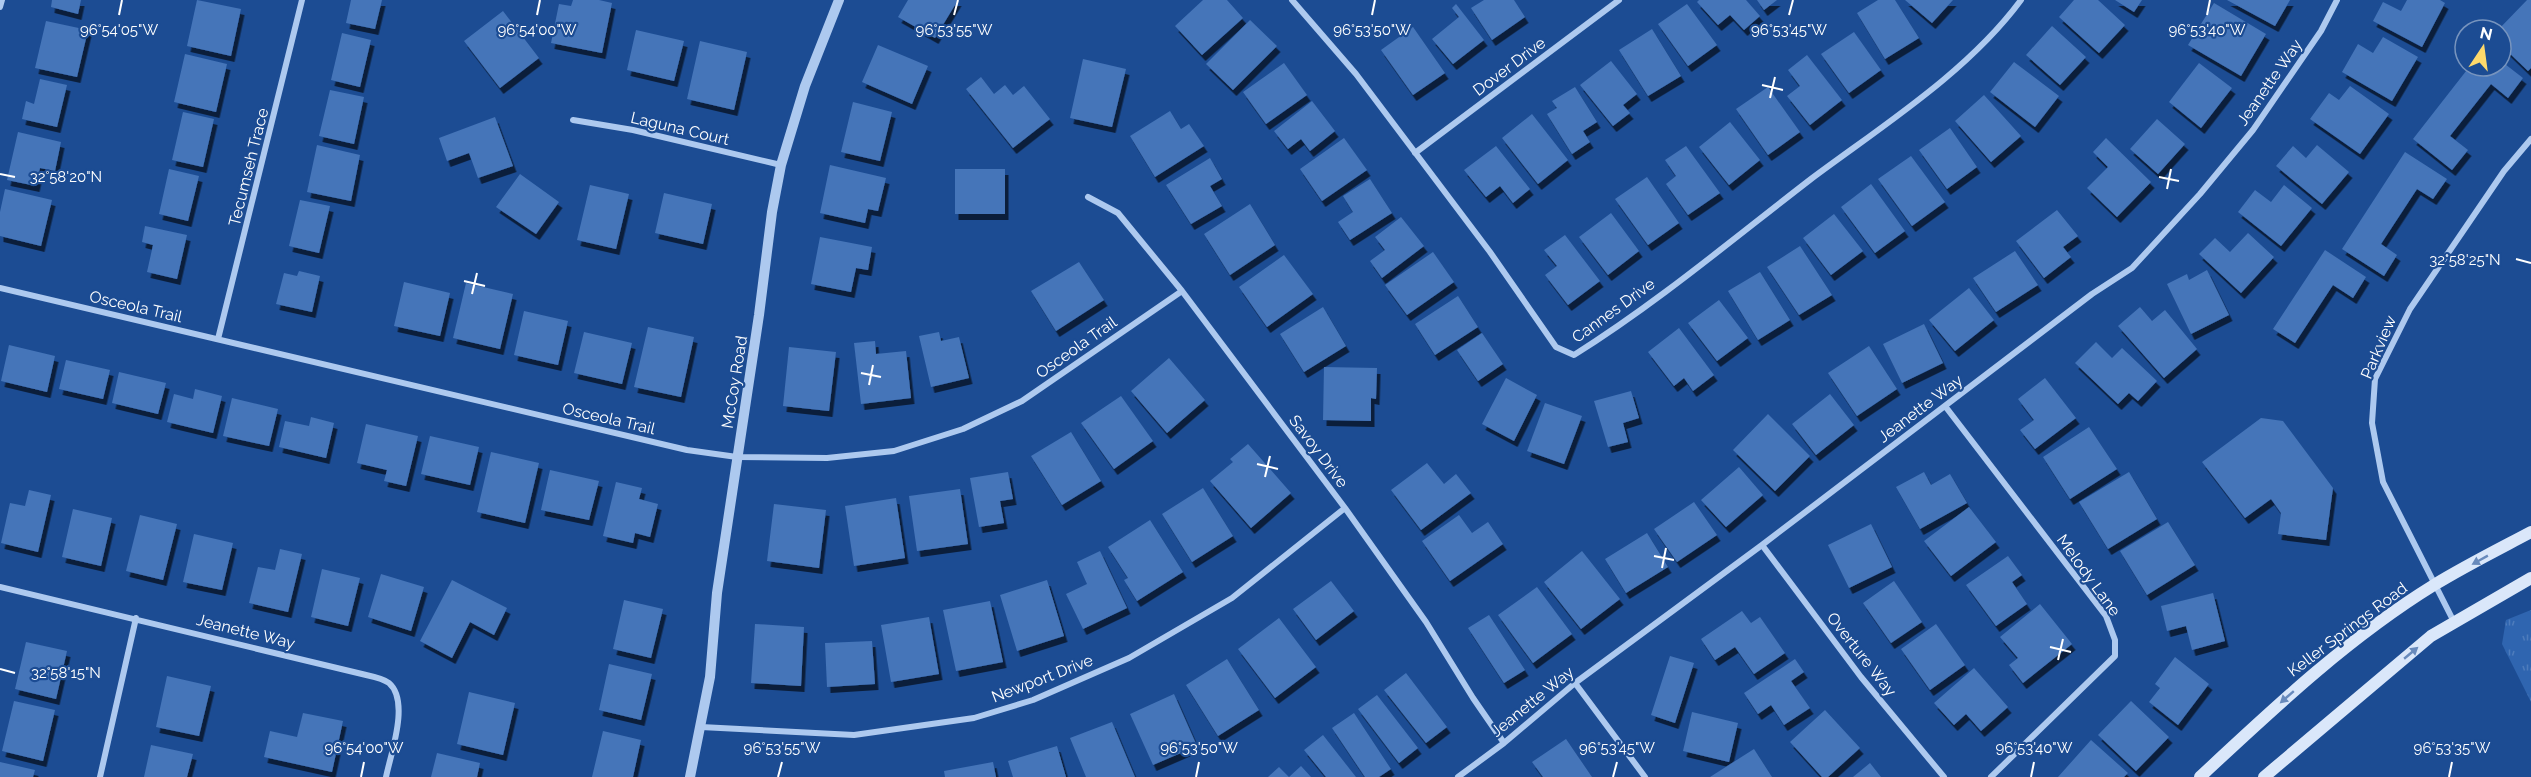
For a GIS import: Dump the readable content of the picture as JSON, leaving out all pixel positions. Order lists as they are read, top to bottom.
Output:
{
  "streets": {
    "main road": ["Keller Springs Road"],
    "street": [
      "Dover Drive",
      "Jeanette Way",
      "Laguna Court",
      "Tecumseh Trace",
      "Osceola Trail",
      "Cannes Drive",
      "Parkview",
      "McCoy Road",
      "Savoy Drive",
      "Melody Lane",
      "Overture Way",
      "Newport Drive"
    ]
  },
  "crossings": [
    ["Dover Drive", "Cannes Drive"],
    ["Jeanette Way", "Savoy Drive"],
    ["Jeanette Way", "Melody Lane"],
    ["Jeanette Way", "Overture Way"],
    ["Laguna Court", "McCoy Road"],
    ["Tecumseh Trace", "Osceola Trail"],
    ["Osceola Trail", "McCoy Road"],
    ["Osceola Trail", "Savoy Drive"],
    ["Parkview", "Keller Springs Road"],
    ["McCoy Road", "Newport Drive"],
    ["Savoy Drive", "Newport Drive"]
  ],
  "north": "top",
  "coordinates": [
    "96°54'05\"W",
    "96°54'00\"W",
    "96°53'55\"W",
    "96°53'50\"W",
    "96°53'45\"W",
    "96°53'40\"W",
    "32°58'20\"N",
    "32°58'25\"N",
    "32°58'15\"N",
    "96°53'35\"W"
  ]
}
